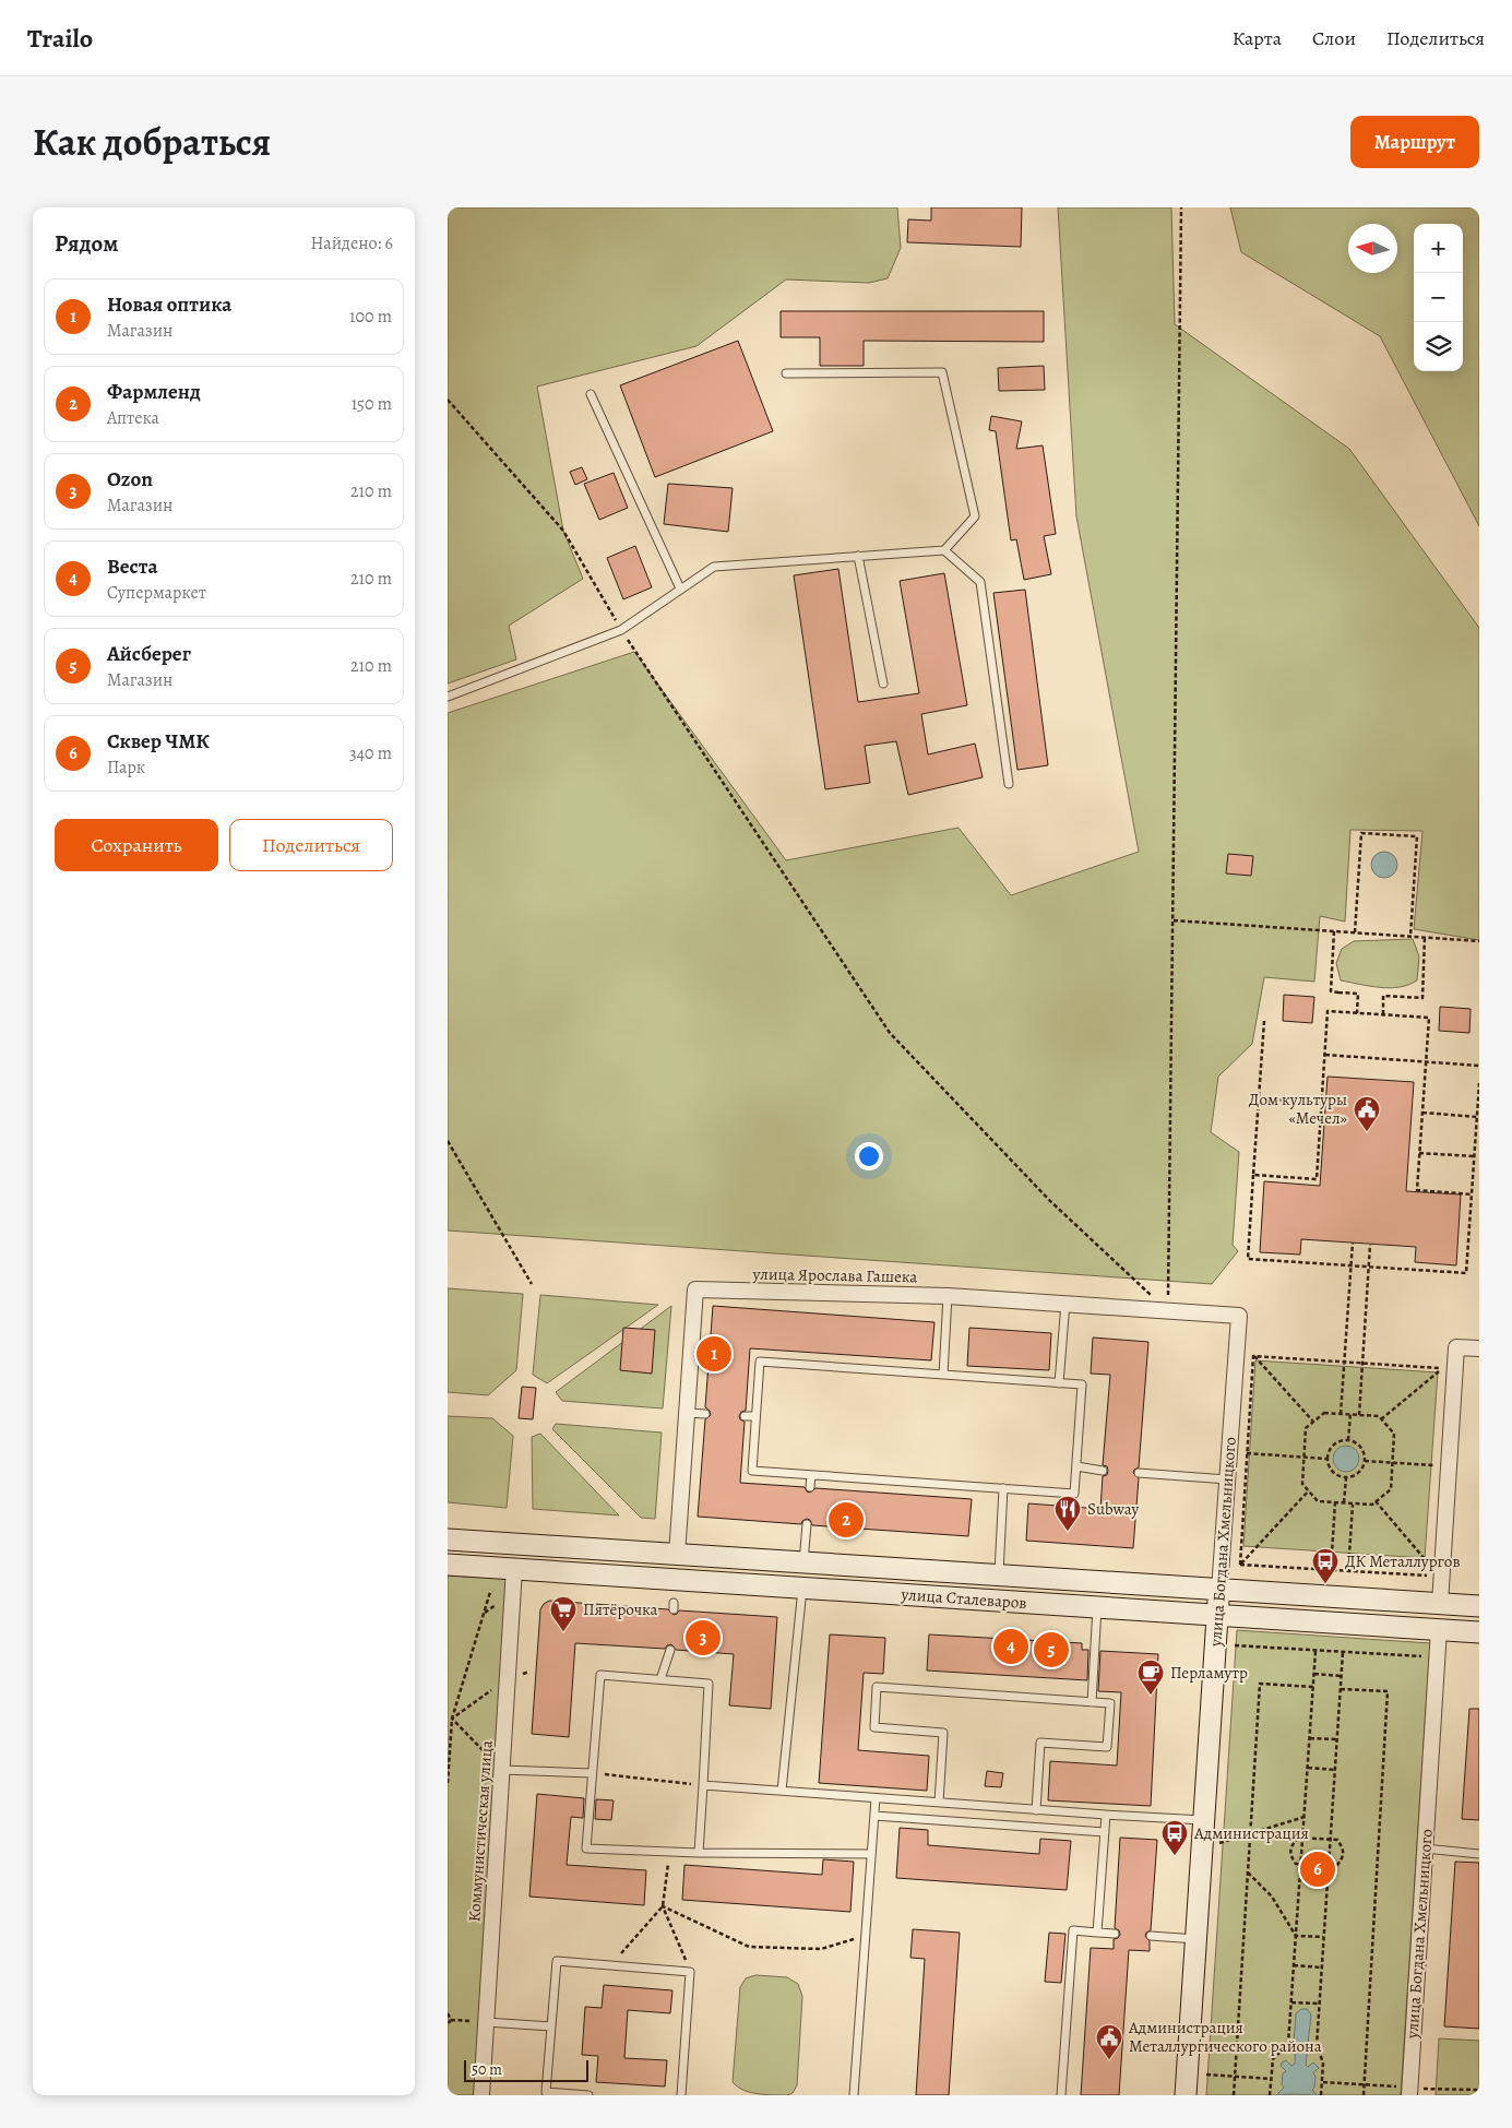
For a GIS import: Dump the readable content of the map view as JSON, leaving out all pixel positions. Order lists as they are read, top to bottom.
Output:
{
  "streets": {
    "main road": ["улица Богдана Хмельницкого", "улица Сталеваров"],
    "street": ["улица Ярослава Гашека", "Коммунистическая улица"]
  },
  "crossings": [
    ["улица Ярослава Гашека", "улица Богдана Хмельницкого"],
    ["улица Ярослава Гашека", "улица Сталеваров"],
    ["улица Богдана Хмельницкого", "улица Сталеваров"],
    ["улица Сталеваров", "Коммунистическая улица"]
  ],
  "places": {
    "public building": ["Дом культуры «Мечел»", "Администрация Металлургического района"],
    "restaurant": ["Subway"],
    "bus stop": ["ДК Металлургов", "Администрация"],
    "supermarket": ["Пятёрочка"],
    "cafe": ["Перламутр"]
  },
  "scale_bar": "50 m",
  "north": "left",
  "page": {
    "header": "Trailo",
    "nav": ["Карта", "Слои", "Поделиться"],
    "title": "Как добраться",
    "buttons": [
      "Маршрут",
      ["Сохранить", "Поделиться"]
    ],
    "heading": ["Рядом", "Найдено: 6"],
    "map_buttons": ["+", "−"],
    "list": [
      {
        "mark": "1",
        "name": "Новая оптика",
        "note": "Магазин",
        "value": "100 m"
      },
      {
        "mark": "2",
        "name": "Фармленд",
        "note": "Аптека",
        "value": "150 m"
      },
      {
        "mark": "3",
        "name": "Ozon",
        "note": "Магазин",
        "value": "210 m"
      },
      {
        "mark": "4",
        "name": "Веста",
        "note": "Супермаркет",
        "value": "210 m"
      },
      {
        "mark": "5",
        "name": "Айсберег",
        "note": "Магазин",
        "value": "210 m"
      },
      {
        "mark": "6",
        "name": "Сквер ЧМК",
        "note": "Парк",
        "value": "340 m"
      }
    ],
    "pins": [
      "1",
      "2",
      "3",
      "4",
      "5",
      "6"
    ],
    "scale": "50 m"
  }
}
